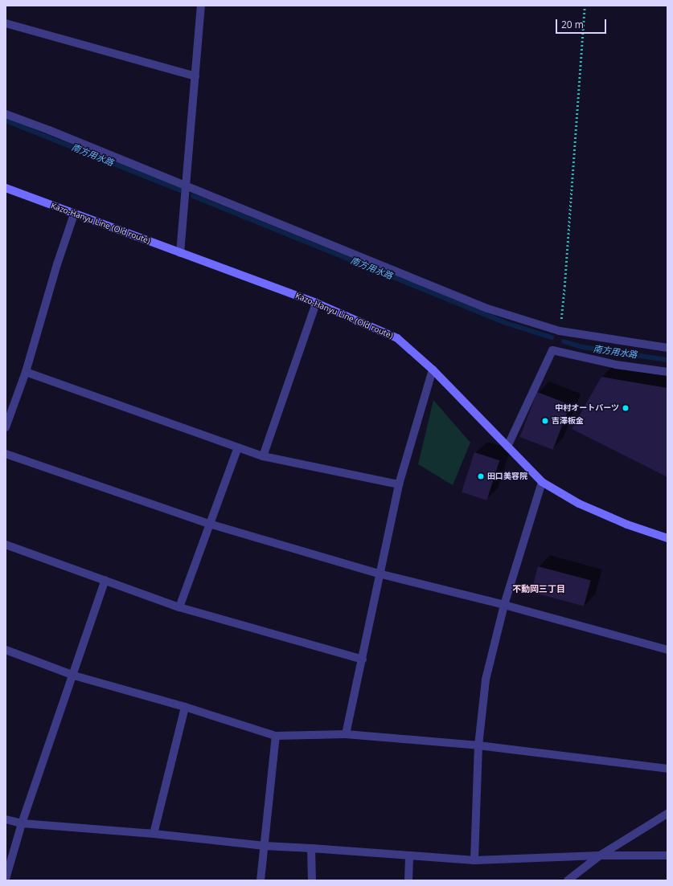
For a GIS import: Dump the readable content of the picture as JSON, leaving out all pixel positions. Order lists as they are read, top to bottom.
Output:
{
  "streets": {
    "street": ["Kazo-Hanyu Line (Old route)"]
  },
  "districts": ["不動岡三丁目"],
  "water": ["南方用水路"],
  "places": ["中村オートパーツ", "吉澤板金", "田口美容院"],
  "scale_bar": "20 m"
}
